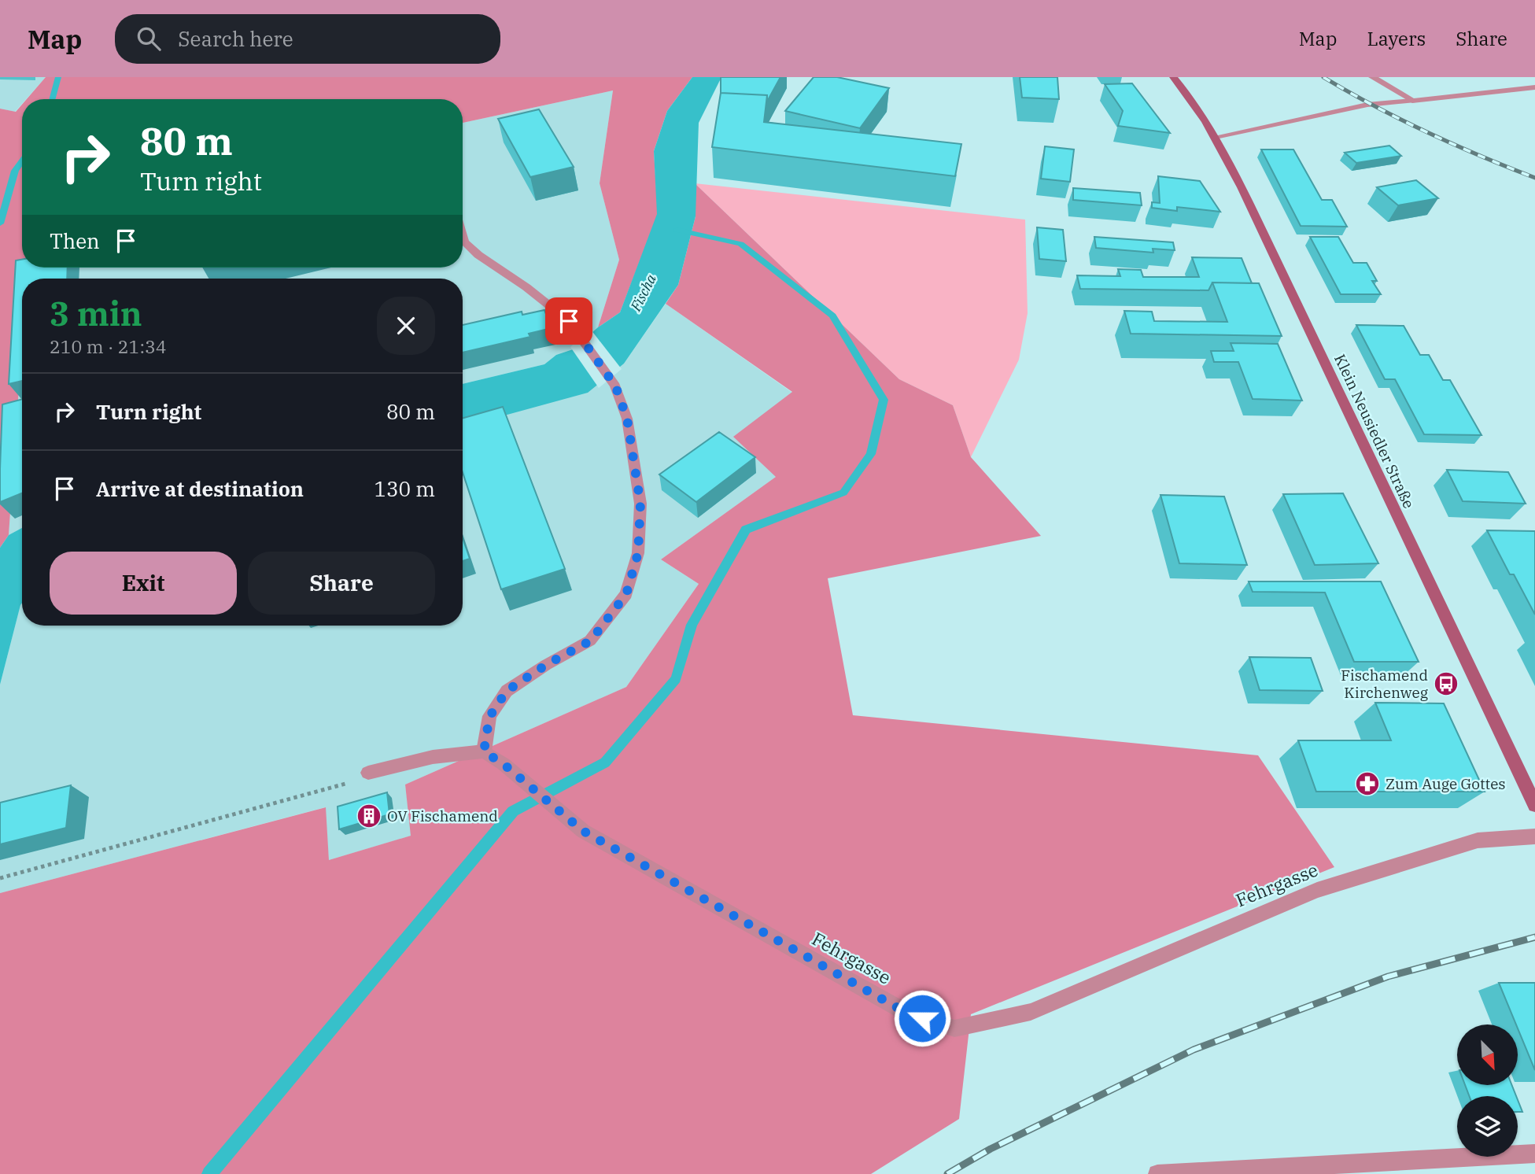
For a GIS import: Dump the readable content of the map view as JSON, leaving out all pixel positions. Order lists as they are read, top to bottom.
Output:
{
  "streets": {
    "main road": ["Klein Neusiedler Straße"],
    "street": ["Fehrgasse"]
  },
  "water": ["Fischa"],
  "places": {
    "bus stop": ["Fischamend Kirchenweg"],
    "pharmacy": ["Zum Auge Gottes"],
    "building": ["OV Fischamend"]
  },
  "north": "bottom right",
  "page": {
    "header": "Map",
    "search": "Search here",
    "nav": ["Map", "Layers", "Share"],
    "turn": ["80 m", "Turn right"],
    "then": "Then",
    "heading": ["3 min", "210 m · 21:34"],
    "list": [
      {
        "name": "Turn right",
        "value": "80 m"
      },
      {
        "name": "Arrive at destination",
        "value": "130 m"
      }
    ],
    "buttons": ["Exit", "Share"]
  }
}
